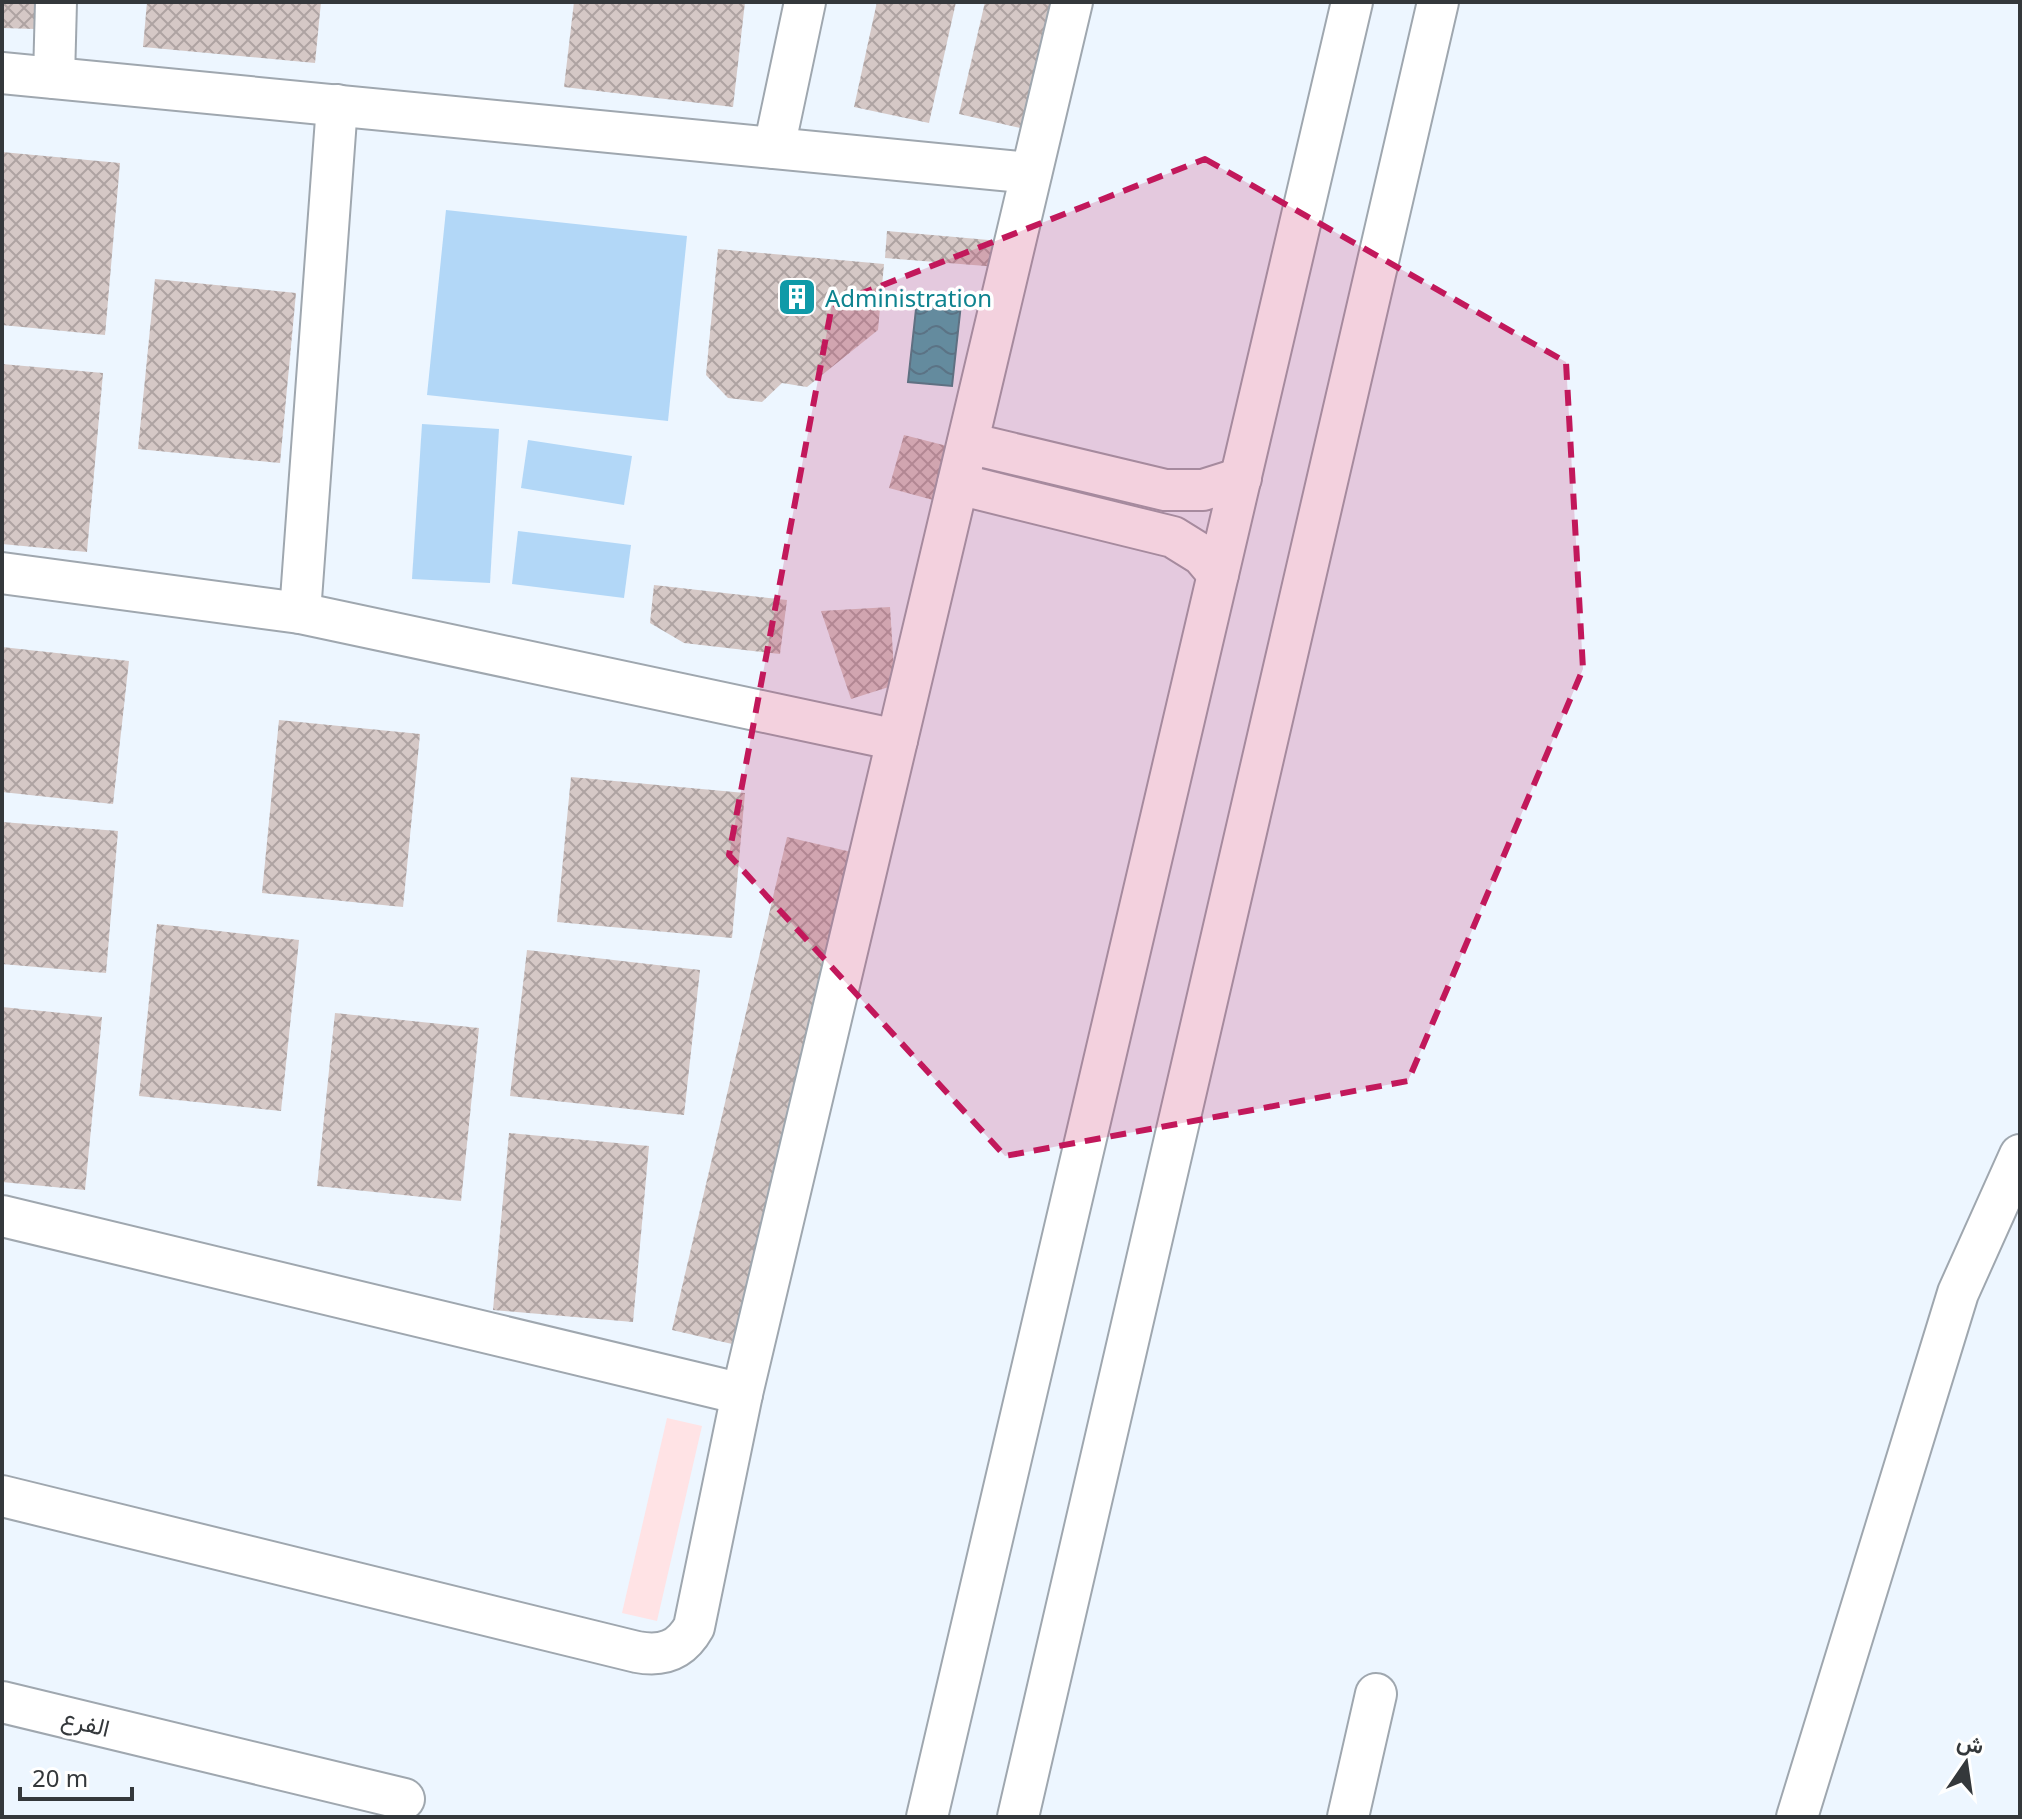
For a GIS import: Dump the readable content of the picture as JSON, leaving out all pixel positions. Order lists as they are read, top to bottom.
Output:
{
  "streets": {
    "street": ["الفرع"]
  },
  "places": {
    "building": ["Administration"]
  },
  "scale_bar": "20 m",
  "north": "top"
}
